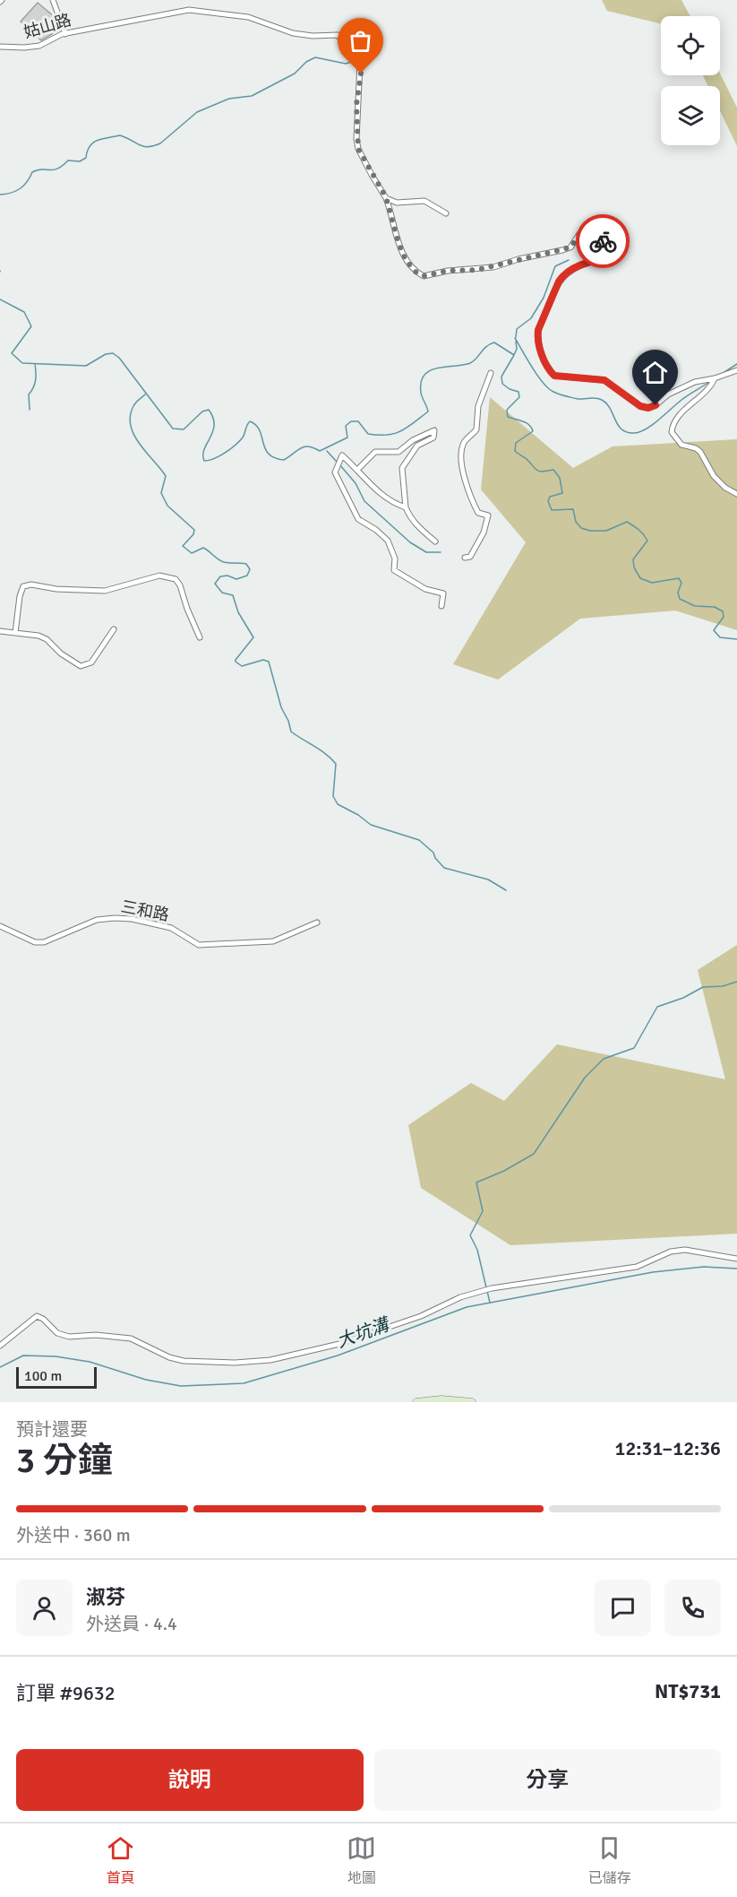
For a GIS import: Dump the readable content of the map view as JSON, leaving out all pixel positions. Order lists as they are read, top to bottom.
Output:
{
  "streets": {
    "street": ["姑山路", "三和路"]
  },
  "water": ["大坑溝"],
  "scale_bar": "100 m",
  "page": {
    "scale": "100 m",
    "heading": ["3 分鐘", "預計還要", "12:31–12:36"],
    "panel": [
      "淑芬",
      "外送員 · 4.4",
      "訂單 #9632",
      "NT$731"
    ],
    "bar": "外送中 · 360 m",
    "buttons": ["說明", "分享"],
    "tabs": ["首頁", "地圖", "已儲存"]
  }
}
